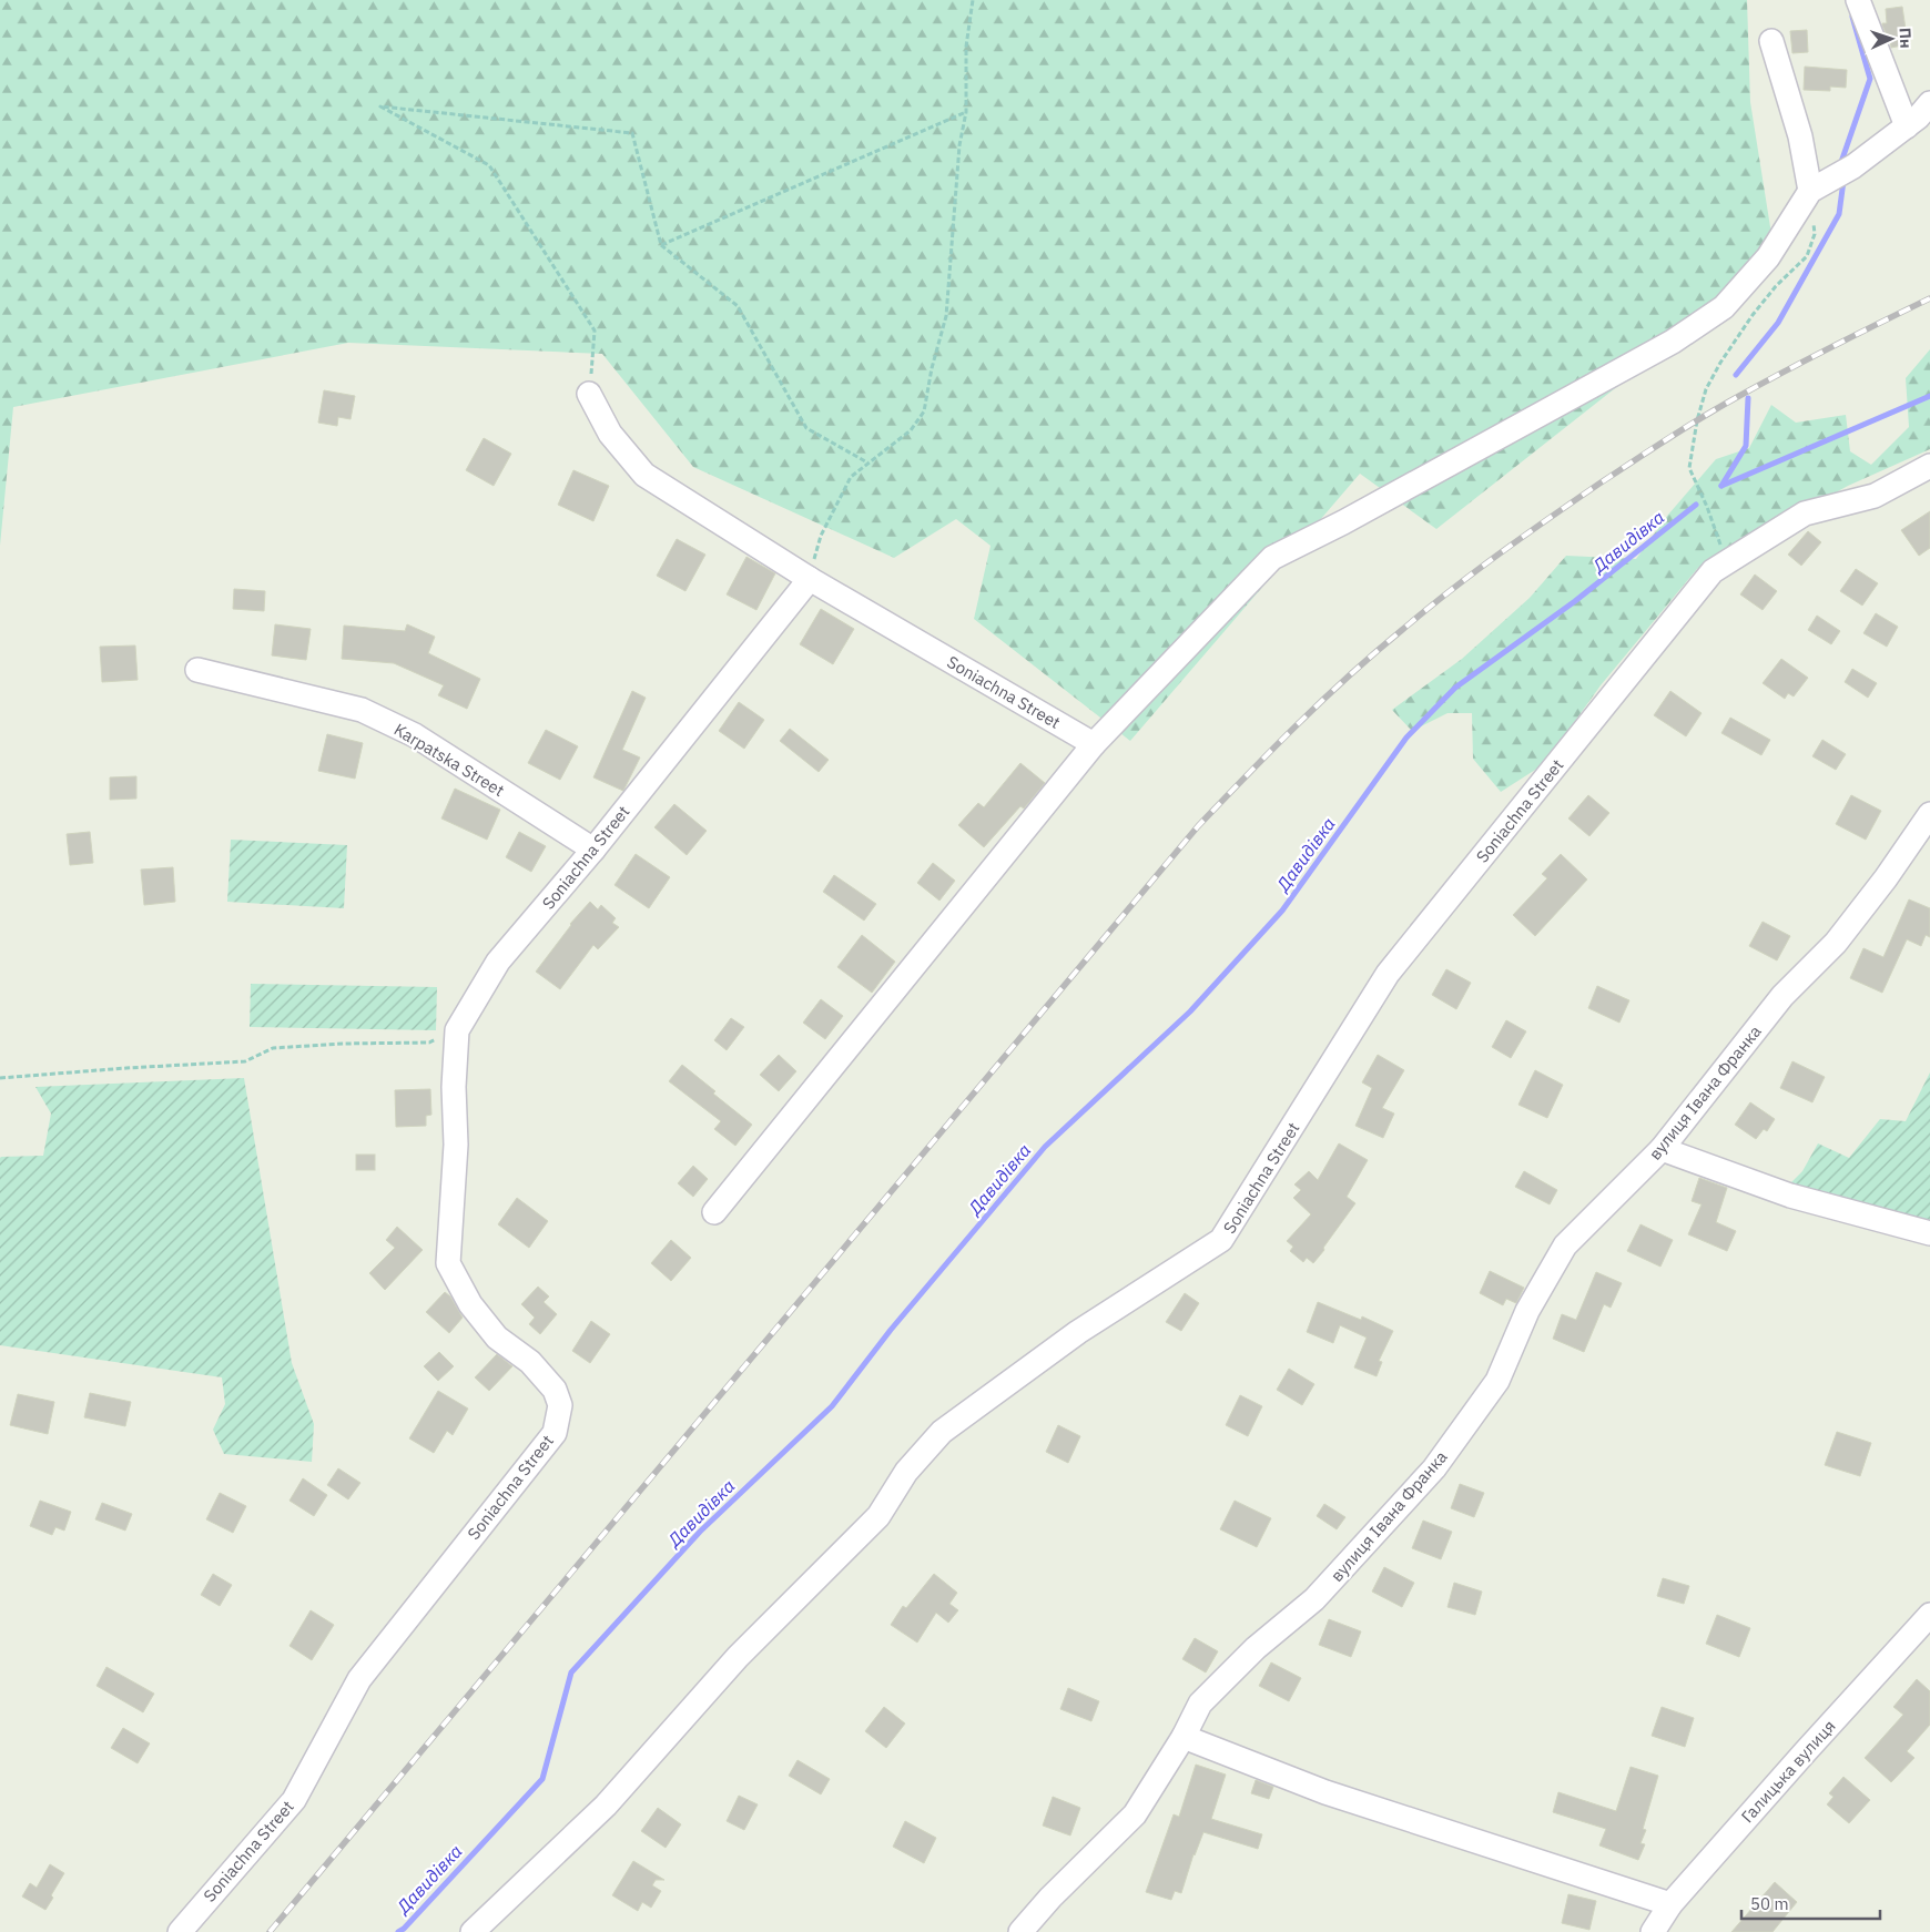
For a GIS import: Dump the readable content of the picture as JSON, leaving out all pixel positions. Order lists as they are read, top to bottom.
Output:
{
  "streets": {
    "street": [
      "Soniachna Street",
      "Karpatska Street",
      "вулиця Івана Франка",
      "Галицька вулиця"
    ]
  },
  "crossings": [
    ["Soniachna Street", "Karpatska Street"]
  ],
  "water": ["Давидівка"],
  "scale_bar": "50 m",
  "north": "right"
}
